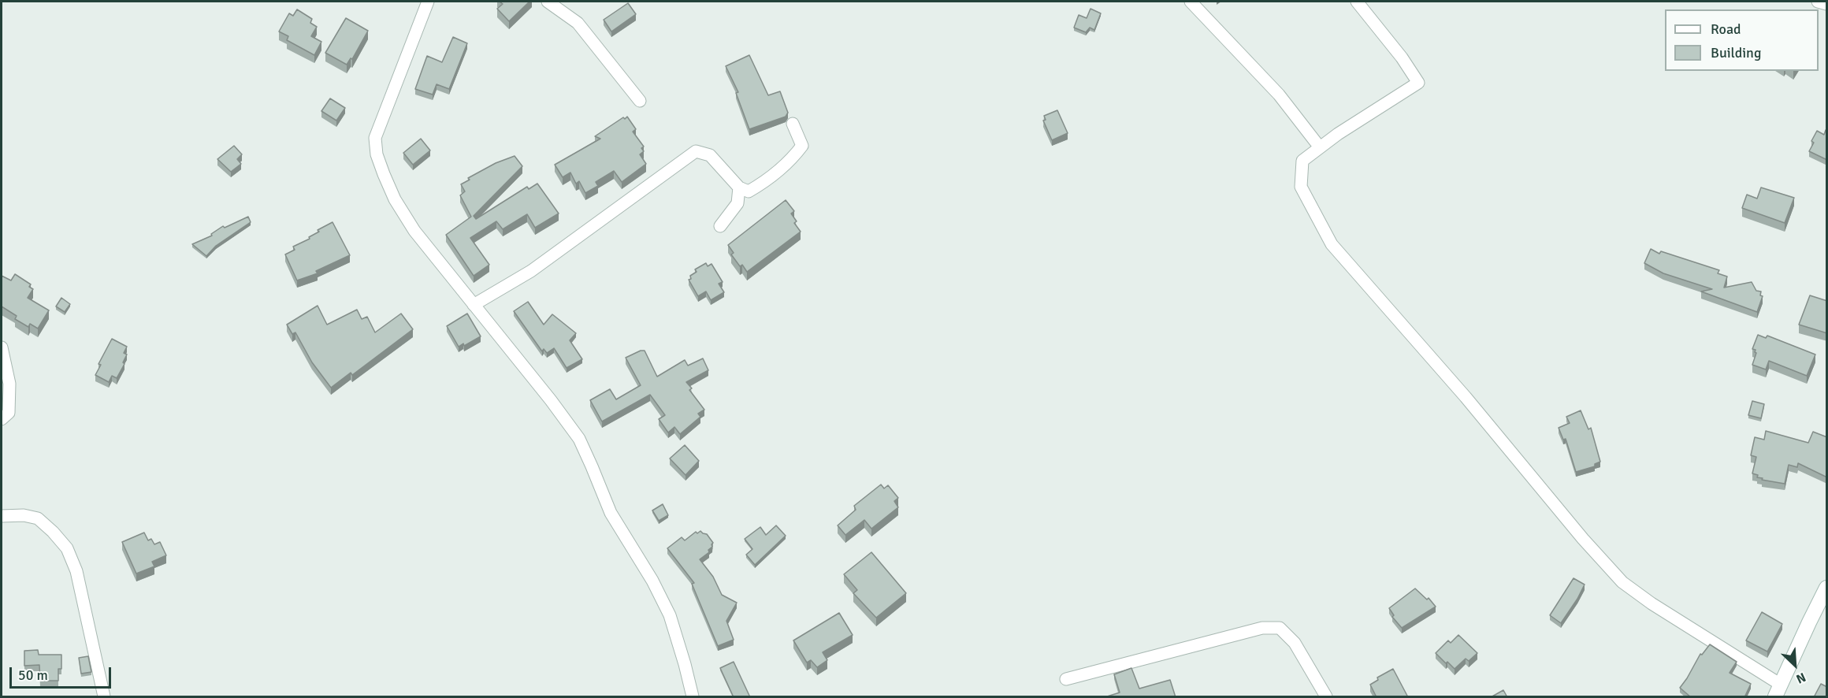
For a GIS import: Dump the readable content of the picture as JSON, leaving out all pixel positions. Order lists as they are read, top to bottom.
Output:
{
  "legend": ["Road", "Building"],
  "scale_bar": "50 m",
  "north": "bottom right"
}
